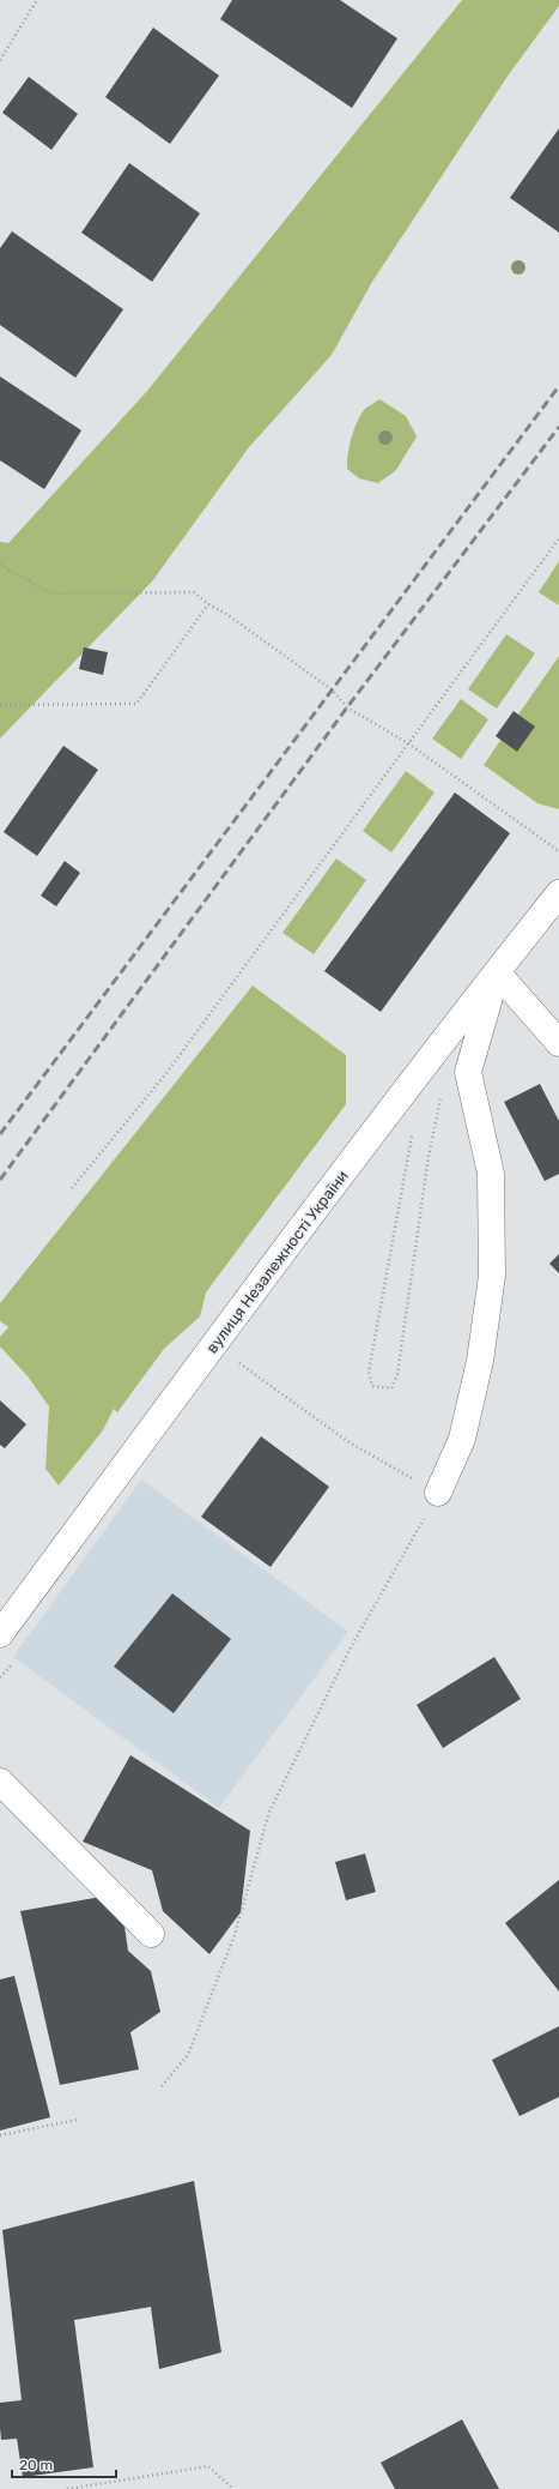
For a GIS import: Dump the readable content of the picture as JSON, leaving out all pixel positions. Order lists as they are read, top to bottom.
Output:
{
  "streets": {
    "main road": ["вулиця Незалежності України"]
  },
  "scale_bar": "20 m"
}
